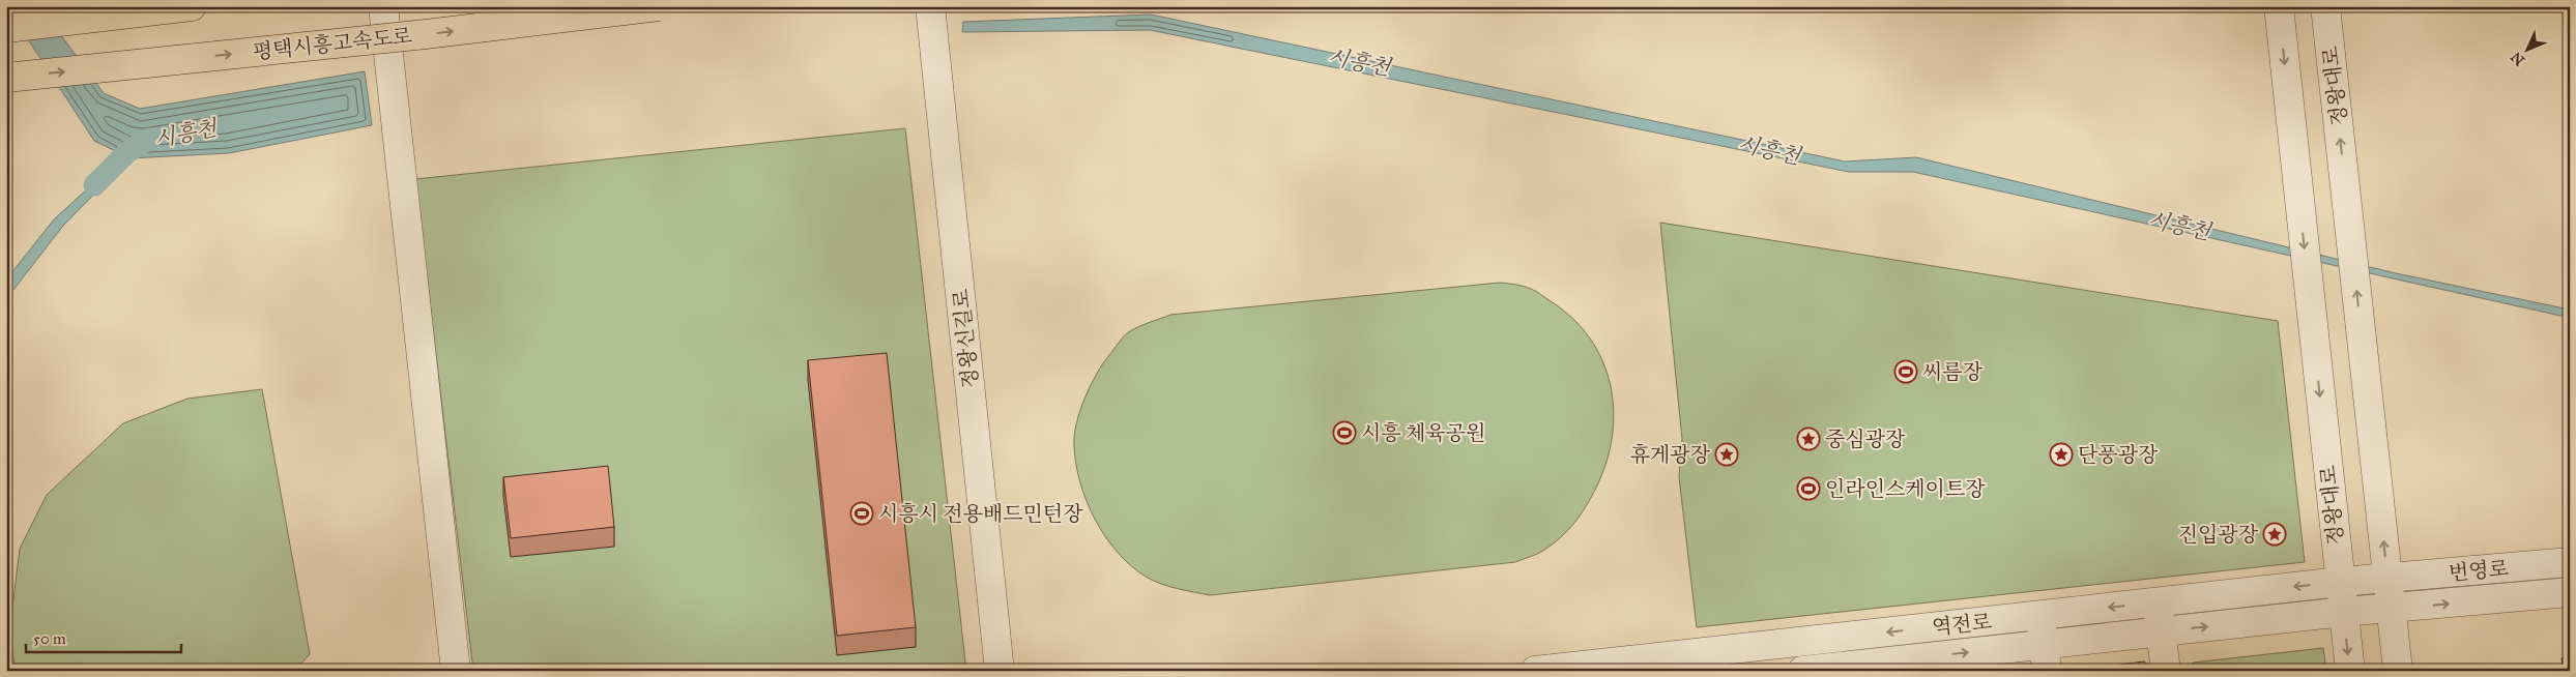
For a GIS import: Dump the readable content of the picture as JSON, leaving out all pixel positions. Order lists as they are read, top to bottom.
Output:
{
  "streets": {
    "highway": ["평택시흥고속도로"],
    "street": [
      "정왕대로",
      "정왕신길로",
      "번영로",
      "역전로"
    ]
  },
  "crossings": [
    ["정왕대로", "번영로"],
    ["정왕대로", "역전로"],
    ["번영로", "역전로"]
  ],
  "one_way": ["평택시흥고속도로"],
  "water": ["시흥천"],
  "places": {
    "sports": [
      "씨름장",
      "시흥 체육공원",
      "인라인스케이트장",
      "시흥시 전용배드민턴장"
    ],
    "place": [
      "중심광장",
      "휴게광장",
      "단풍광장",
      "진입광장"
    ]
  },
  "scale_bar": "50 m",
  "north": "bottom left"
}
